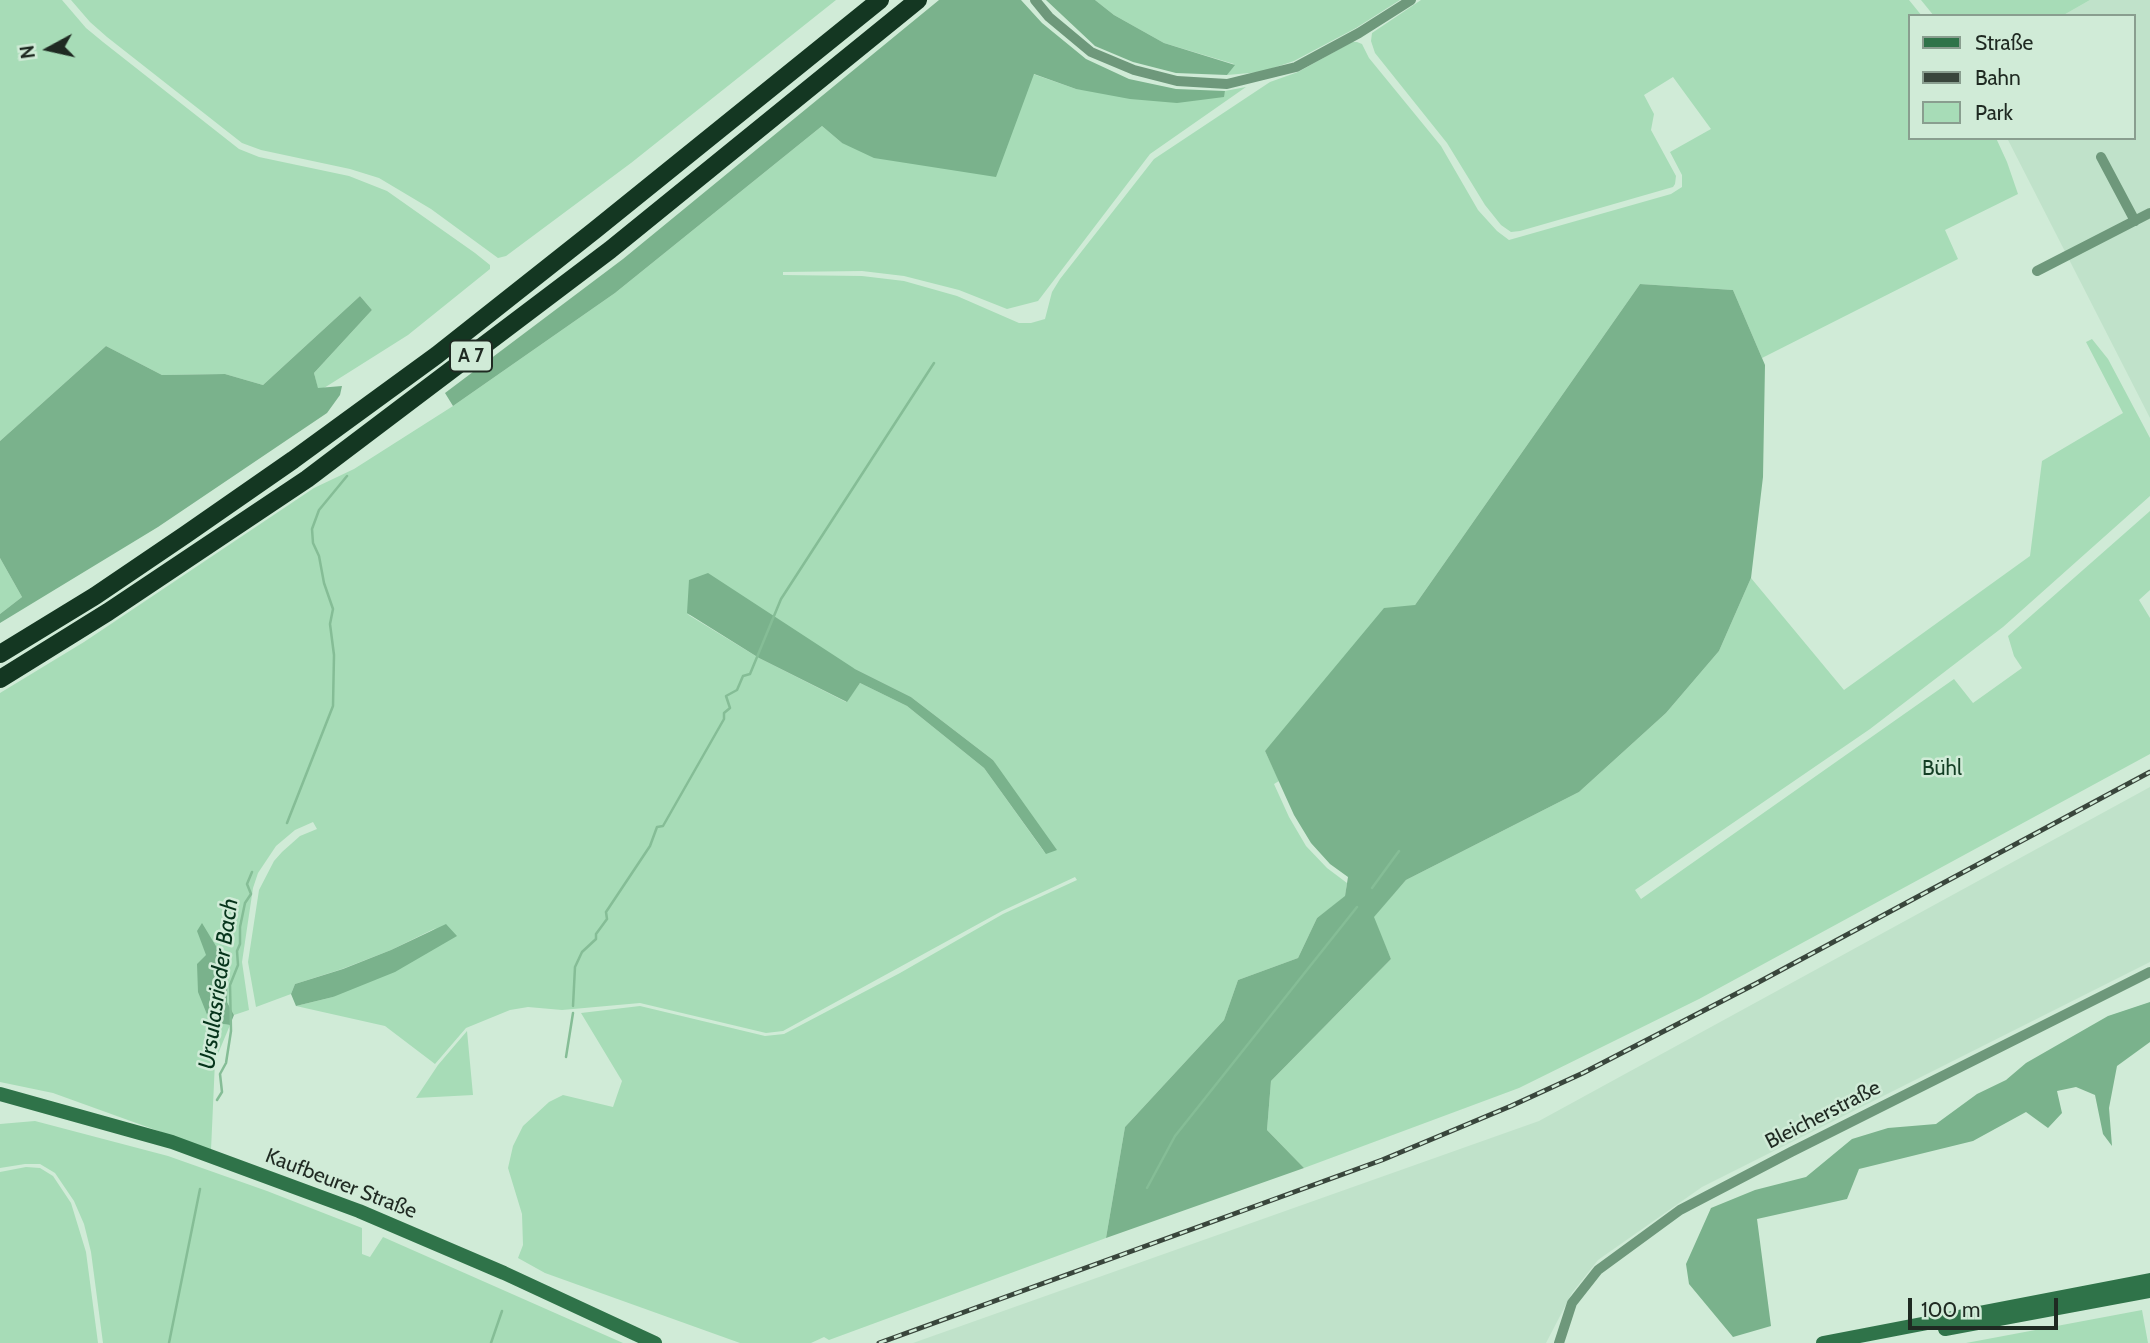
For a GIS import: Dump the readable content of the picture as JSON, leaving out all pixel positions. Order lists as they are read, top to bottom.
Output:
{
  "streets": {
    "highway": ["A 7"],
    "main road": ["Kaufbeurer Straße"],
    "street": ["Bleicherstraße"]
  },
  "water": ["Ursulasrieder Bach"],
  "parks": ["Bühl"],
  "legend": ["Straße", "Bahn", "Park"],
  "scale_bar": "100 m",
  "north": "left"
}
